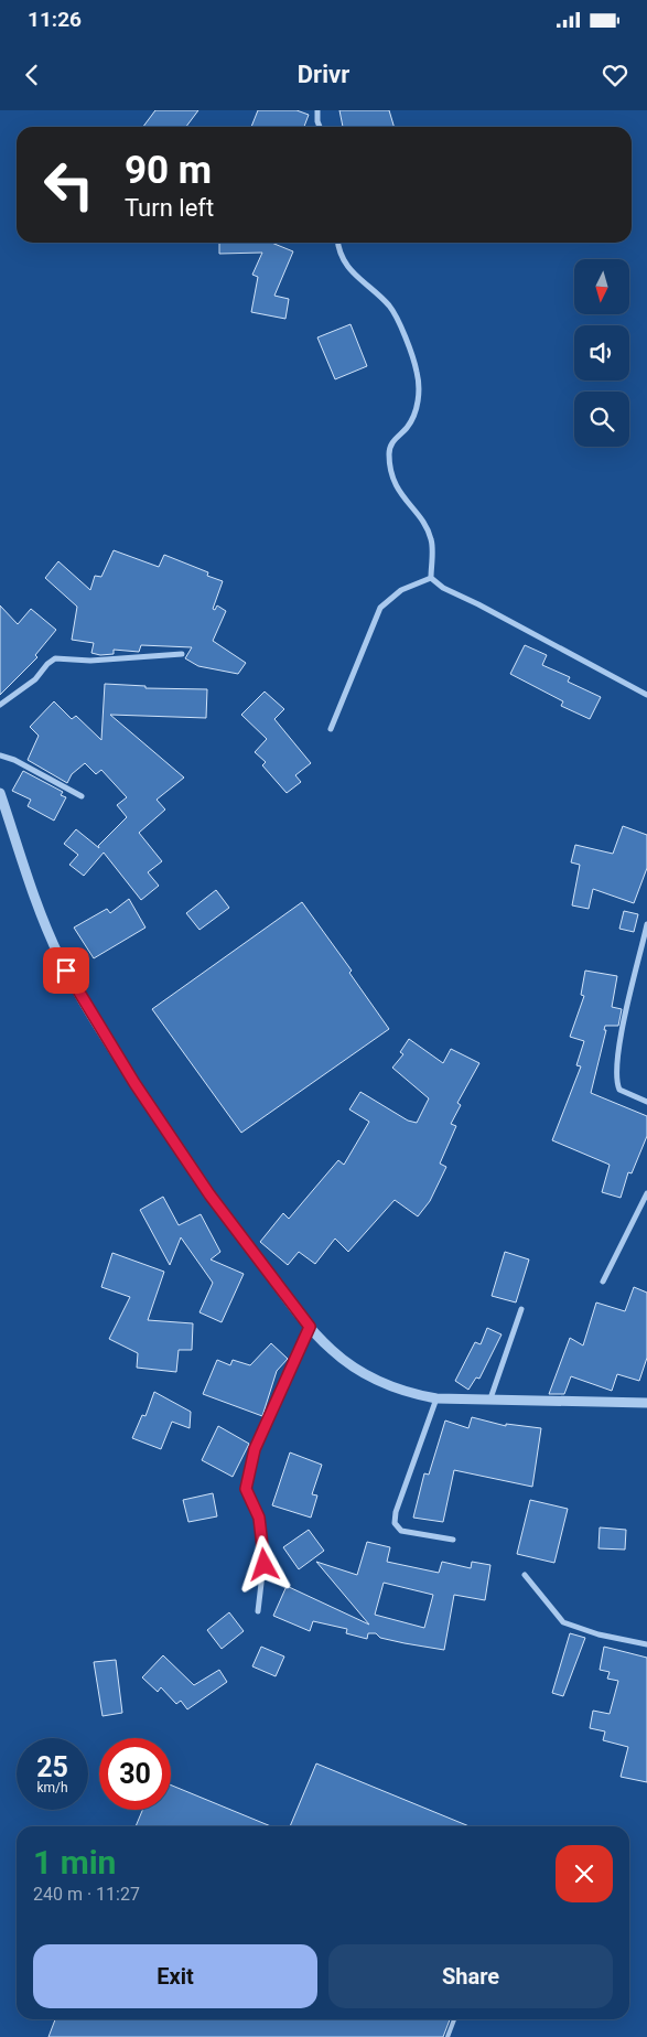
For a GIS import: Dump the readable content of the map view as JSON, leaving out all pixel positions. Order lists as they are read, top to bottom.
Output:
{
  "north": "bottom",
  "page": {
    "status": "11:26",
    "header": "Drivr",
    "turn": ["90 m", "Turn left"],
    "speed": "25 km/h",
    "limit": "30",
    "heading": ["1 min", "240 m · 11:27"],
    "buttons": ["Exit", "Share"]
  }
}
